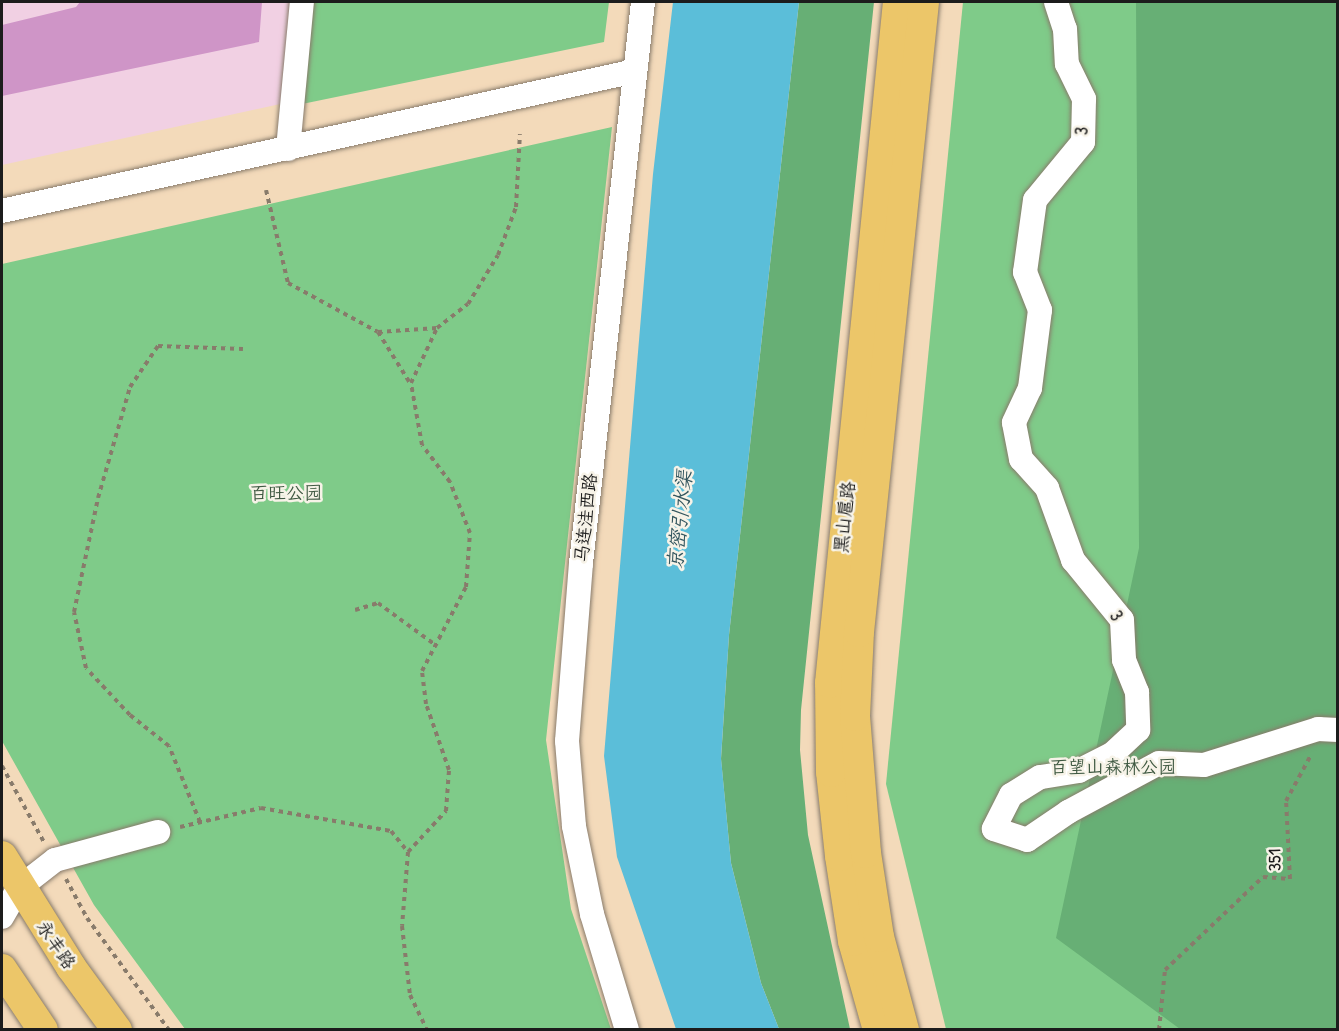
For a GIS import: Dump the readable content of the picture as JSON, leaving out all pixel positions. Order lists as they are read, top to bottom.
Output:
{
  "streets": {
    "main road": ["黑山扈路", "永丰路"],
    "street": ["3", "马连洼西路"],
    "path": ["351"]
  },
  "crossings": [
    ["3", "351"]
  ],
  "water": ["京密引水渠"],
  "parks": ["百旺公园", "百望山森林公园"]
}
